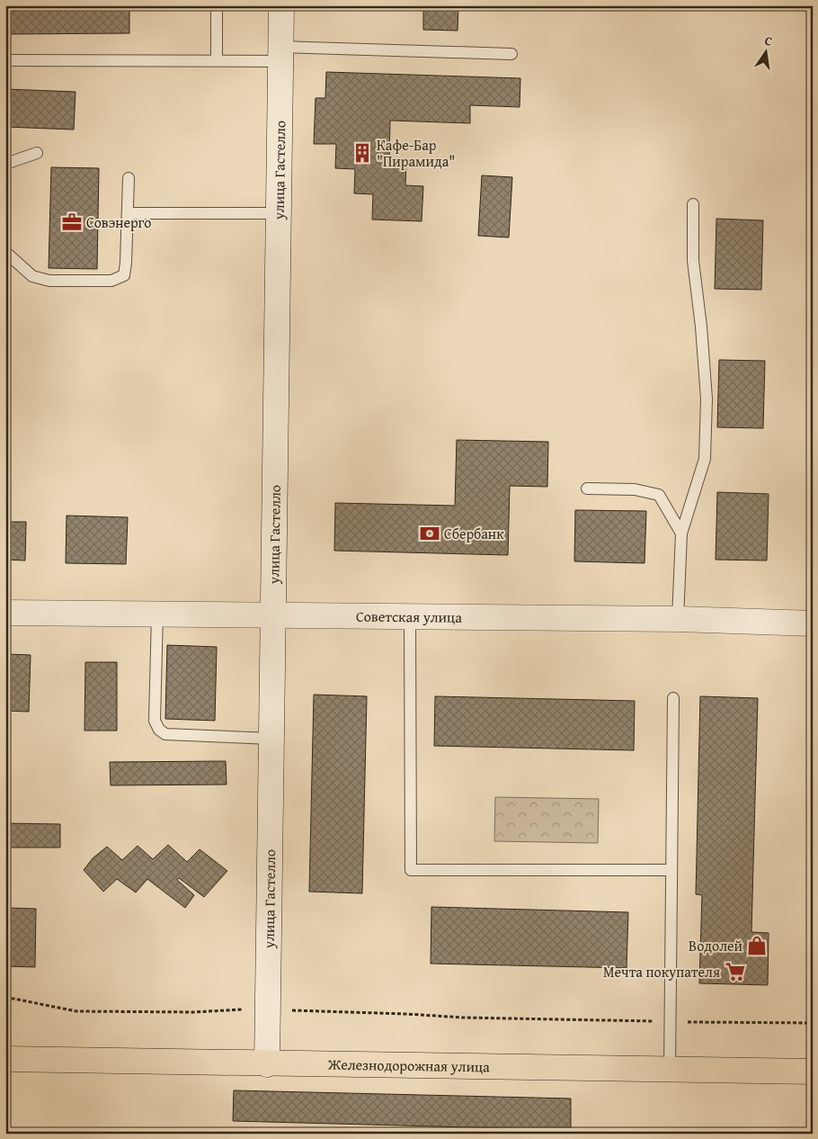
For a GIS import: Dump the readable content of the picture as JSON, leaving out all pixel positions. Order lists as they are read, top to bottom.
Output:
{
  "streets": {
    "main road": ["улица Гастелло", "Советская улица", "Железнодорожная улица"]
  },
  "crossings": [
    ["улица Гастелло", "Советская улица"],
    ["улица Гастелло", "Железнодорожная улица"]
  ],
  "places": {
    "building": ["Кафе-Бар \"Пирамида\""],
    "office": ["Совэнерго"],
    "bank": ["Сбербанк"],
    "shop": ["Водолей"],
    "supermarket": ["Мечта покупателя"]
  },
  "north": "top"
}
